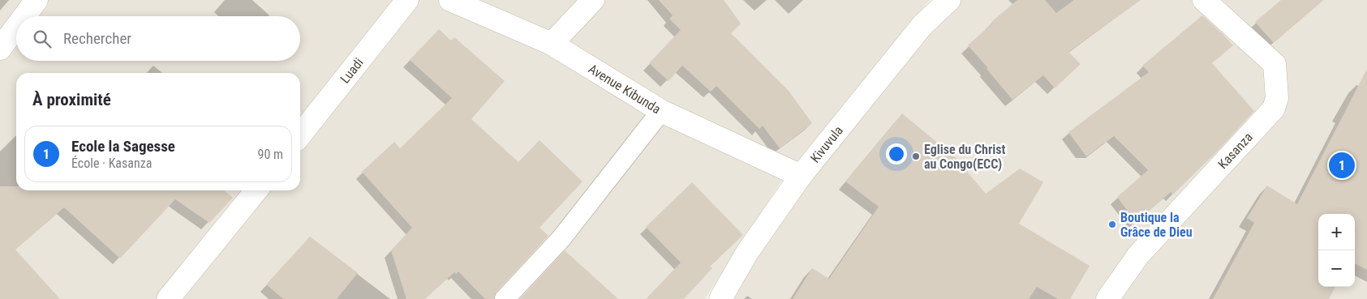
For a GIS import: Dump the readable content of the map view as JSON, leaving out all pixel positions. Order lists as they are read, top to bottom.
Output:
{
  "streets": {
    "street": [
      "Luadi",
      "Avenue Kibunda",
      "Kivuvula",
      "Kasanza"
    ]
  },
  "crossings": [
    ["Avenue Kibunda", "Kivuvula"]
  ],
  "places": ["Eglise du Christ au Congo(ECC)", "Boutique la Grâce de Dieu"],
  "page": {
    "search": "Rechercher",
    "heading": "À proximité",
    "list": [
      {
        "mark": "1",
        "name": "Ecole la Sagesse",
        "note": "École · Kasanza",
        "value": "90 m"
      }
    ],
    "pins": "1",
    "map_buttons": ["+", "−"]
  }
}
